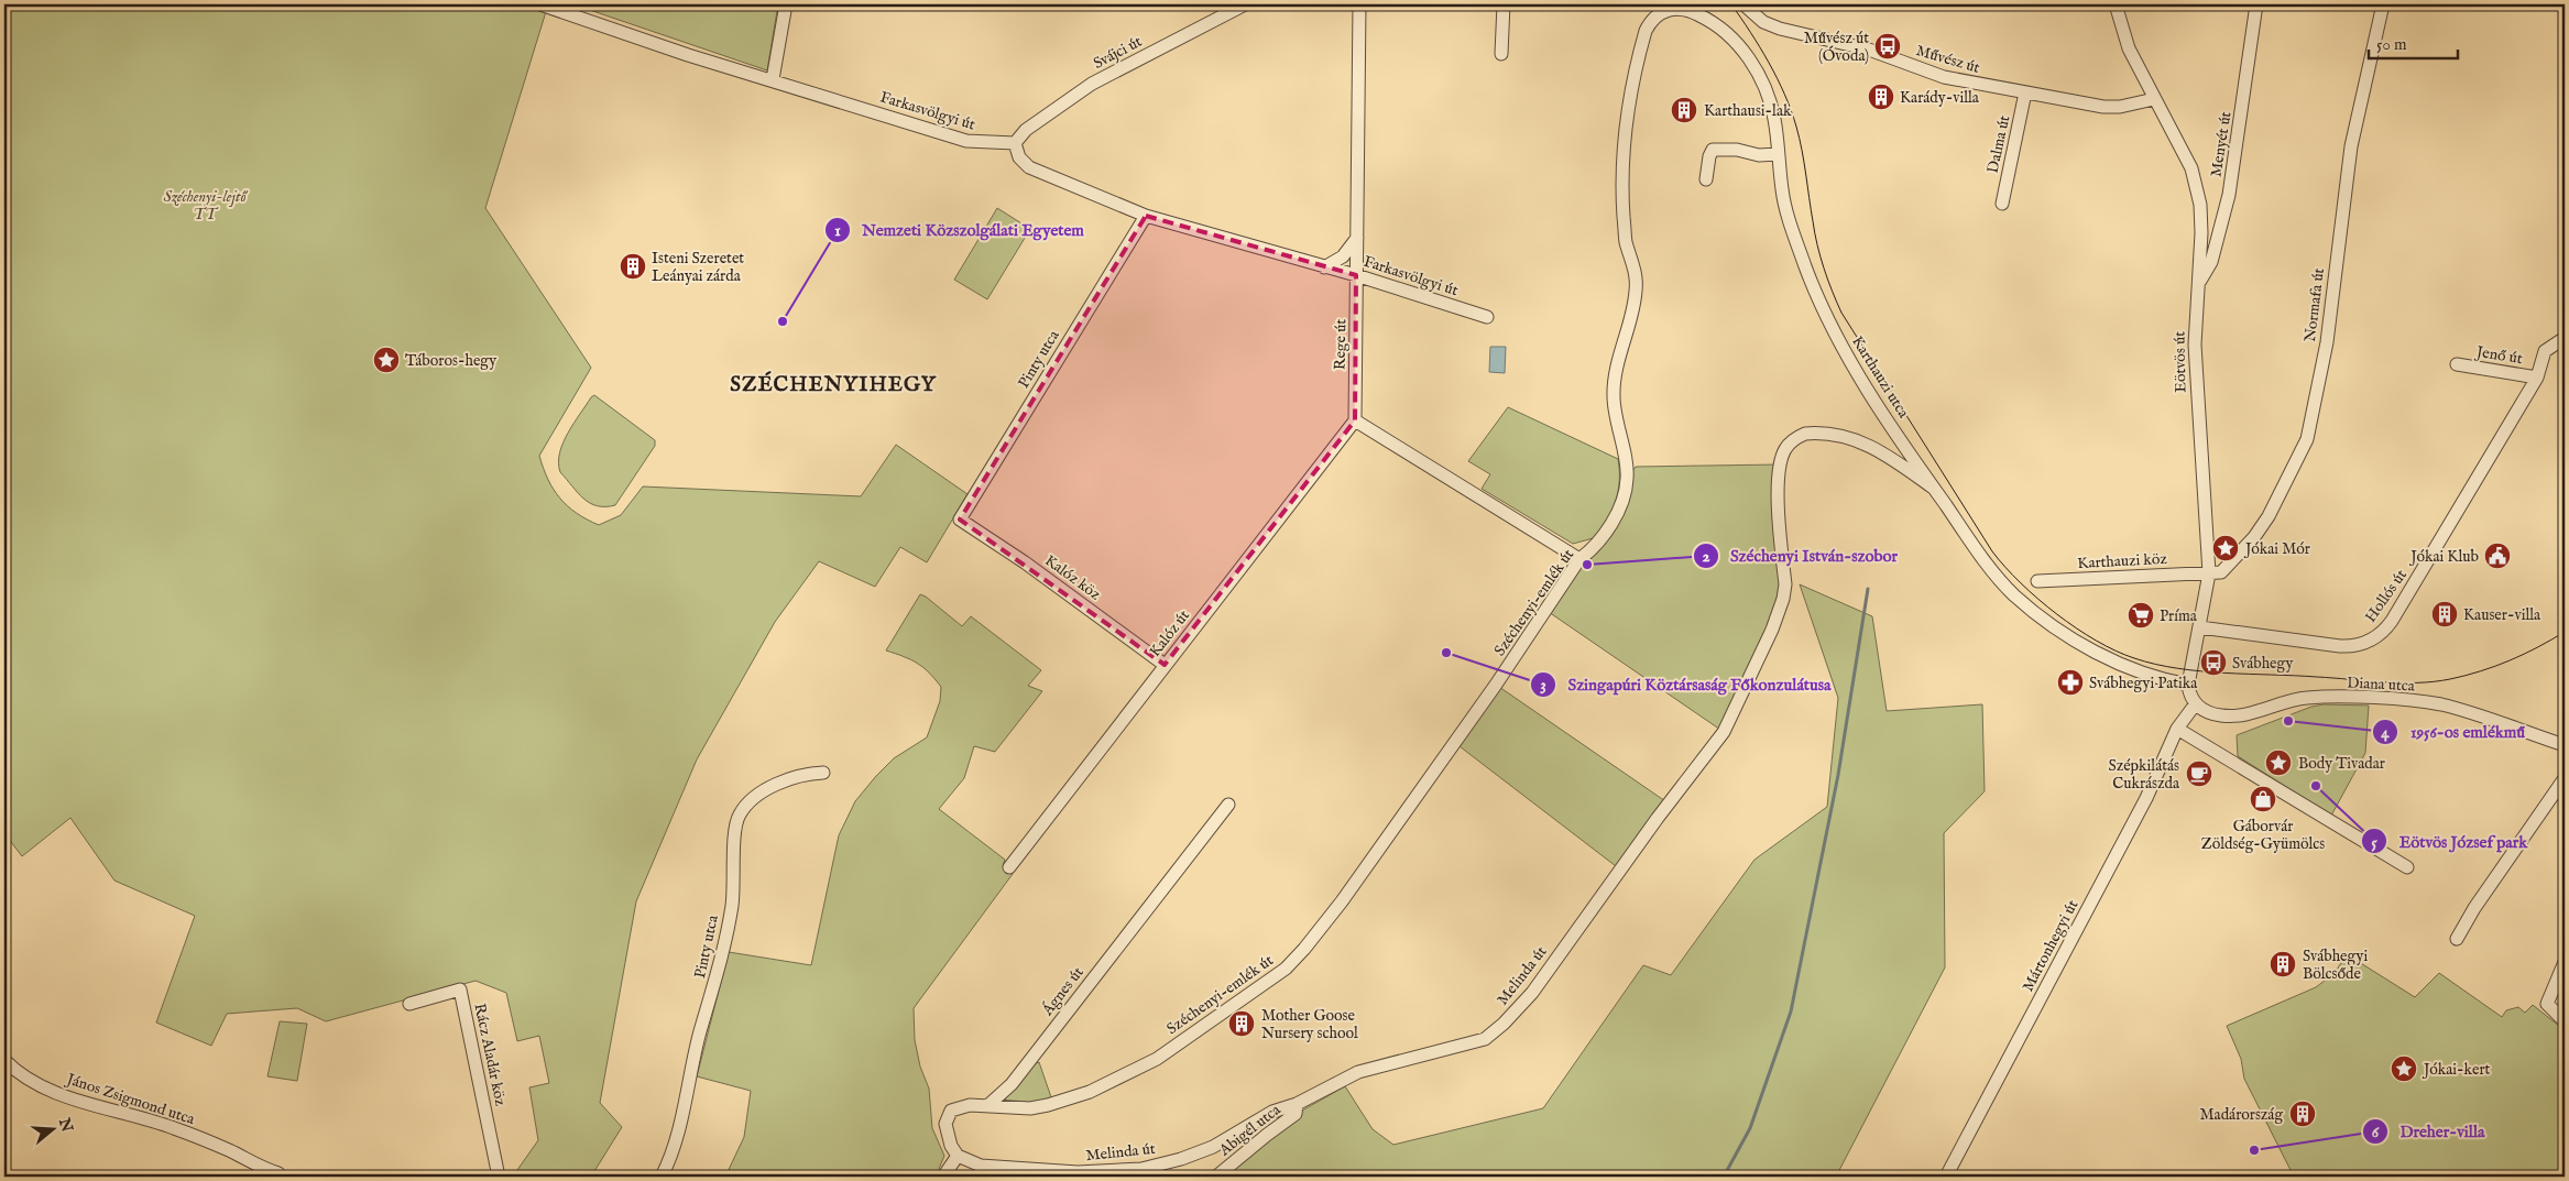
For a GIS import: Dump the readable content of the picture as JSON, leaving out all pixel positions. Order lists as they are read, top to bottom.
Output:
{
  "streets": {
    "street": [
      "Svájci út",
      "Művész út",
      "Farkasvölgyi út",
      "Dalma út",
      "Menyét út",
      "Normafa út",
      "Rege út",
      "Jenő út",
      "Pinty utca",
      "Eötvös út",
      "Karthauzi utca",
      "Karthauzi köz",
      "Kalóz köz",
      "Hollós út",
      "Széchenyi-emlék út",
      "Kalóz út",
      "Diana utca",
      "Mártonhegyi út",
      "Melinda út",
      "Ágnes út",
      "Rácz Aladár köz",
      "János Zsigmond utca",
      "Abigél utca"
    ]
  },
  "crossings": [
    ["Svájci út", "Farkasvölgyi út"],
    ["Művész út", "Dalma út"],
    ["Művész út", "Eötvös út"],
    ["Farkasvölgyi út", "Rege út"],
    ["Farkasvölgyi út", "Pinty utca"],
    ["Menyét út", "Eötvös út"],
    ["Normafa út", "Eötvös út"],
    ["Normafa út", "Karthauzi köz"],
    ["Rege út", "Kalóz út"],
    ["Jenő út", "Hollós út"],
    ["Pinty utca", "Kalóz köz"],
    ["Eötvös út", "Karthauzi utca"],
    ["Eötvös út", "Karthauzi köz"],
    ["Eötvös út", "Hollós út"],
    ["Karthauzi utca", "Széchenyi-emlék út"],
    ["Karthauzi utca", "Melinda út"],
    ["Kalóz köz", "Kalóz út"],
    ["Széchenyi-emlék út", "Ágnes út"],
    ["Melinda út", "Abigél utca"]
  ],
  "districts": ["SZÉCHENYIHEGY"],
  "parks": ["Széchenyi-lejtő TT"],
  "places": {
    "bus stop": ["Művész út (Óvoda)", "Svábhegy"],
    "building": [
      "Karády-villa",
      "Karthausi-lak",
      "Isteni Szeretet Leányai zárda",
      "Kauser-villa",
      "Svábhegyi Bölcsőde",
      "Mother Goose Nursery school",
      "Madárország"
    ],
    "other": [
      "Nemzeti Közszolgálati Egyetem",
      "Széchenyi István-szobor",
      "Szingapúri Köztársaság Főkonzulátusa",
      "1956-os emlékmű",
      "Eötvös József park",
      "Dreher-villa"
    ],
    "place": [
      "Táboros-hegy",
      "Jókai Mór",
      "Body Tivadar",
      "Jókai-kert"
    ],
    "public building": ["Jókai Klub"],
    "supermarket": ["Príma"],
    "pharmacy": ["Svábhegyi Patika"],
    "cafe": ["Szépkilátás Cukrászda"],
    "shop": ["Gáborvár Zöldség-Gyümölcs"]
  },
  "scale_bar": "50 m",
  "north": "right"
}
